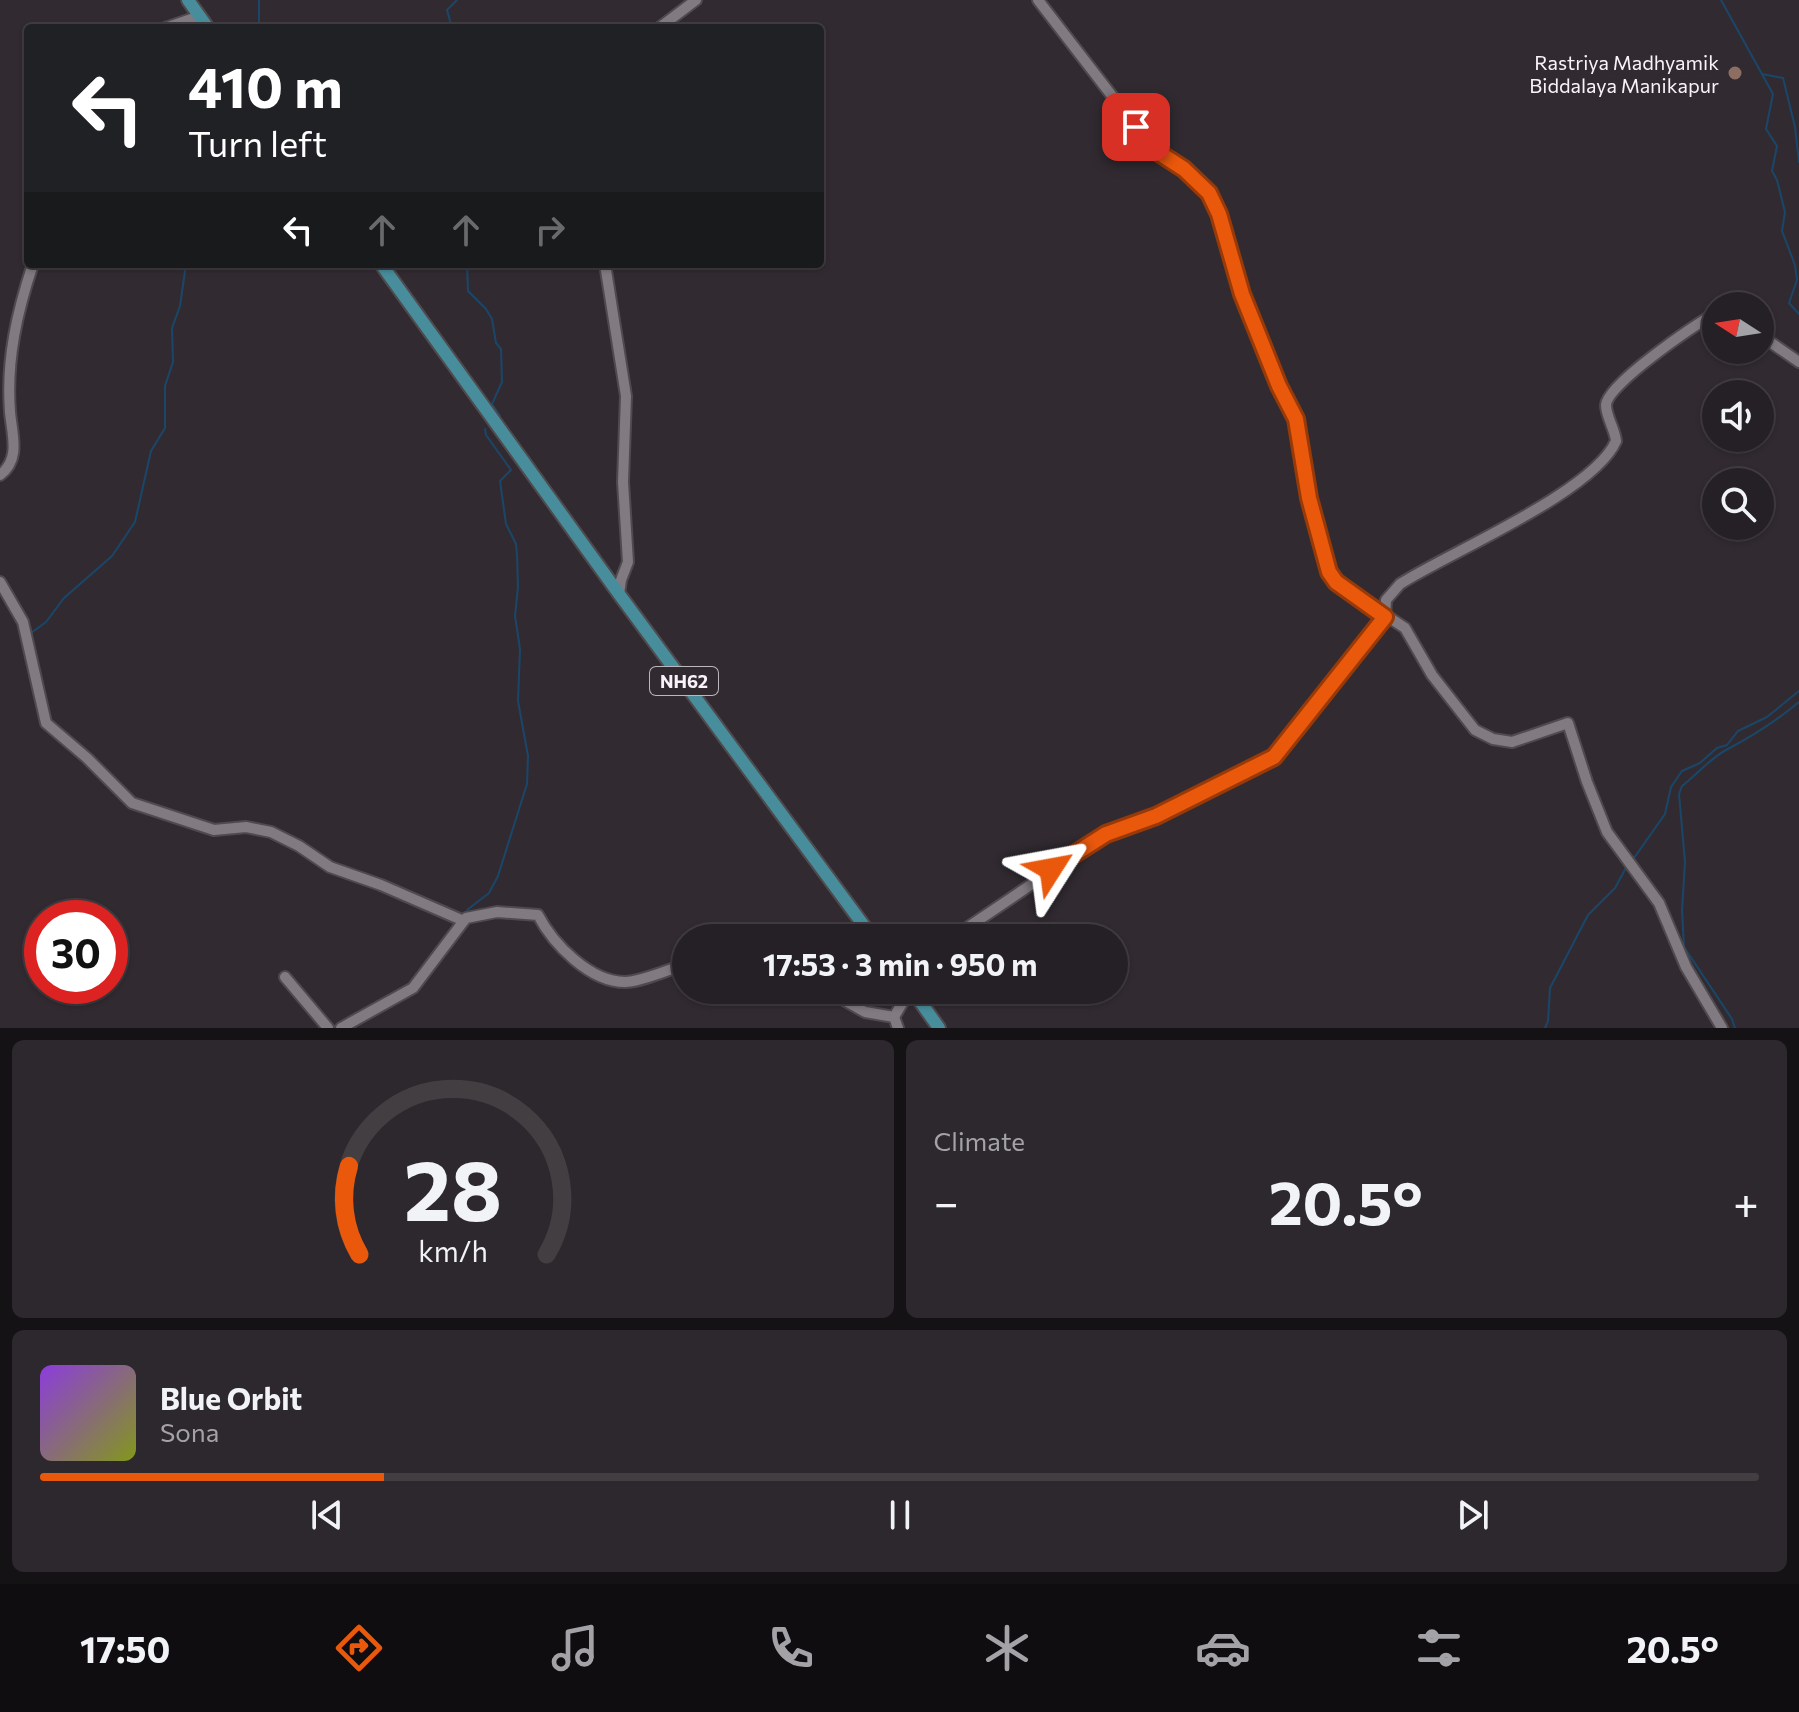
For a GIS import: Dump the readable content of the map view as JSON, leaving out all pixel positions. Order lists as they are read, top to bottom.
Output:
{
  "streets": {
    "main road": ["NH62"]
  },
  "places": ["Rastriya Madhyamik Biddalaya Manikapur"],
  "north": "left",
  "page": {
    "turn": ["410 m", "Turn left"],
    "limit": "30",
    "trip": "17:53 · 3 min · 950 m",
    "tile": "Climate",
    "heat": ["−", "20.5°", "+"],
    "song": ["Blue Orbit", "Sona"],
    "tabs": ["17:50", "20.5°"],
    "gauge": ["28", "km/h"]
  }
}
